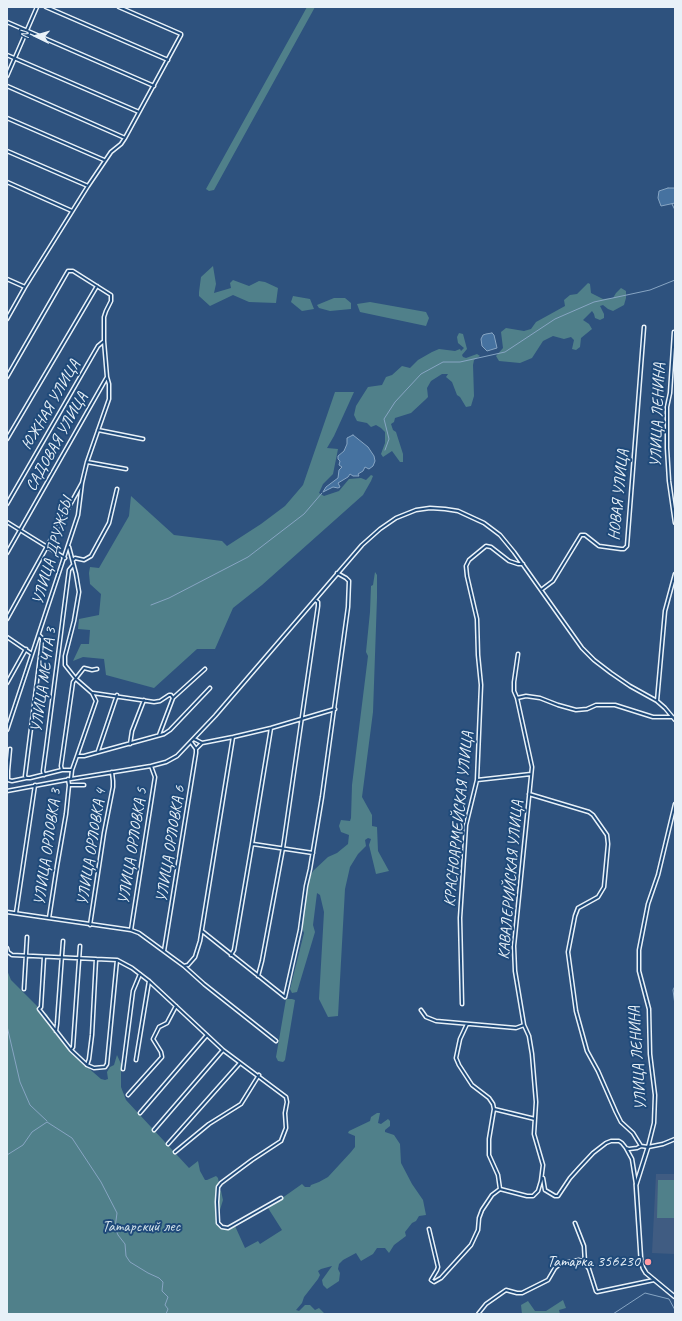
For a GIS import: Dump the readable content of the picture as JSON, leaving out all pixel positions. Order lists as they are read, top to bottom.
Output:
{
  "streets": {
    "street": [
      "ЮЖНАЯ УЛИЦА",
      "УЛИЦА ЛЕНИНА",
      "САДОВАЯ УЛИЦА",
      "НОВАЯ УЛИЦА",
      "УЛИЦА ДРУЖБЫ",
      "УЛИЦА МЕЧТА 3",
      "КРАСНОАРМЕЙСКАЯ УЛИЦА",
      "УЛИЦА ОРЛОВКА 6",
      "УЛИЦА ОРЛОВКА 5",
      "УЛИЦА ОРЛОВКА 3",
      "УЛИЦА ОРЛОВКА 4",
      "КАВАЛЕРИЙСКАЯ УЛИЦА"
    ]
  },
  "crossings": [
    ["САДОВАЯ УЛИЦА", "УЛИЦА ДРУЖБЫ"]
  ],
  "parks": ["Татарский лес"],
  "places": ["Татарка 356230"],
  "north": "left"
}
